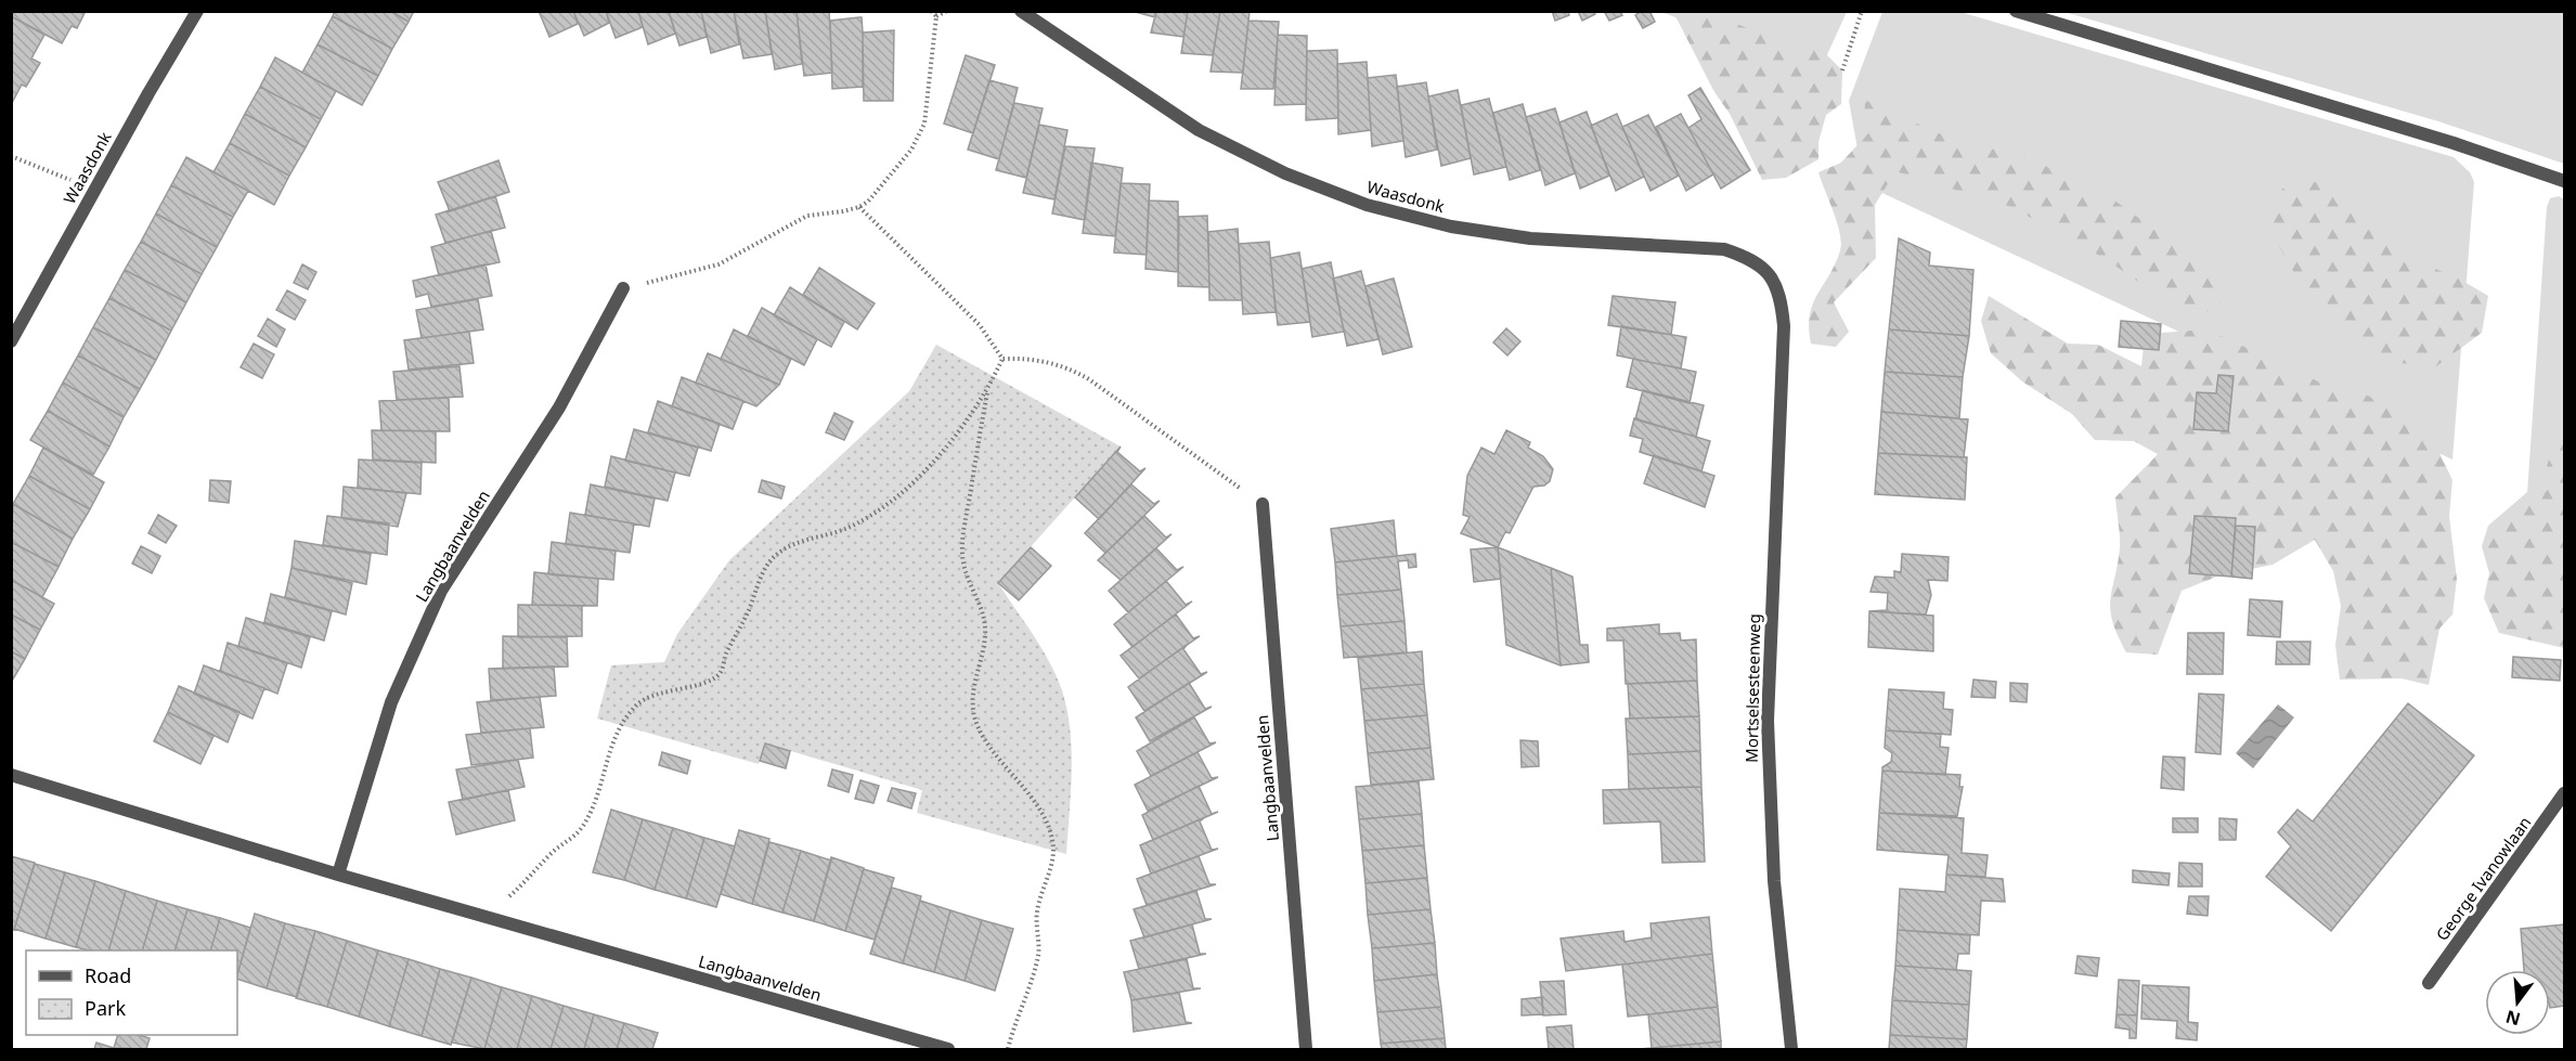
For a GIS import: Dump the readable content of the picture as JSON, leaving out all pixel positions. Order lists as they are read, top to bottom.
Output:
{
  "streets": {
    "street": [
      "Waasdonk",
      "Langbaanvelden",
      "Mortselsesteenweg",
      "George Ivanowlaan"
    ]
  },
  "crossings": [
    ["Waasdonk", "Mortselsesteenweg"]
  ],
  "legend": ["Road", "Park"],
  "north": "bottom"
}
